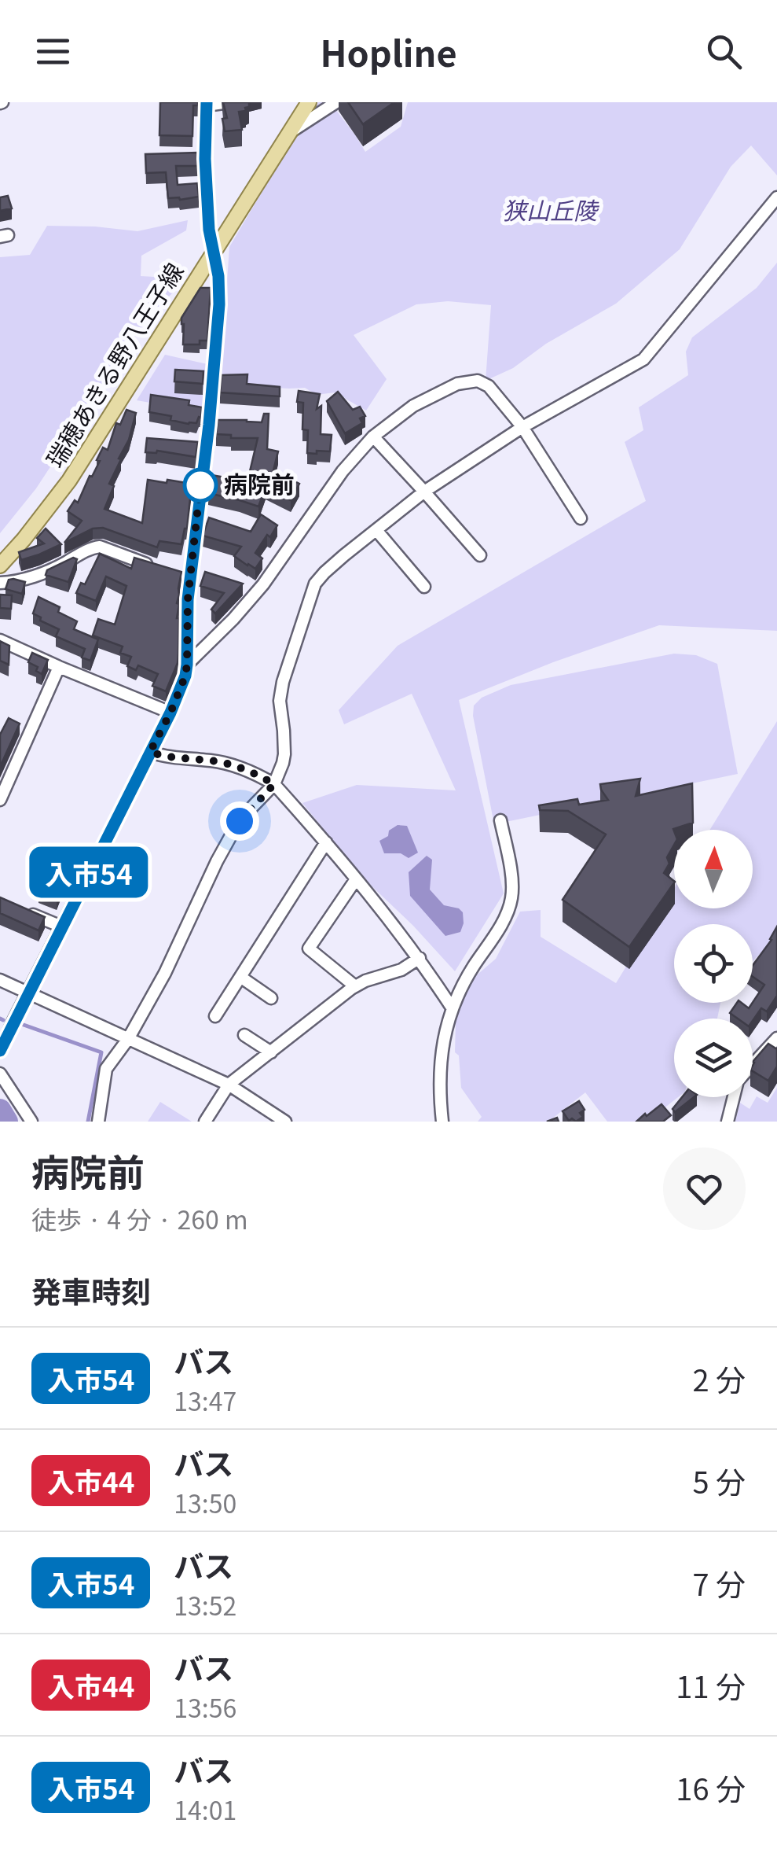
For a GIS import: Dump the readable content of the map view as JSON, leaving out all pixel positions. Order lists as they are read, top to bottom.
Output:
{
  "streets": {
    "main road": ["瑞穂あきる野八王子線"]
  },
  "parks": ["狭山丘陵"],
  "places": ["病院前"],
  "lines": ["bus line 入市54"],
  "north": "top",
  "page": {
    "header": "Hopline",
    "on_map": "入市54",
    "heading": [
      ["病院前", "徒歩 · 4 分 · 260 m"],
      "発車時刻"
    ],
    "list": [
      {
        "mark": "入市54",
        "name": "バス",
        "note": "13:47",
        "value": "2 分"
      },
      {
        "mark": "入市44",
        "name": "バス",
        "note": "13:50",
        "value": "5 分"
      },
      {
        "mark": "入市54",
        "name": "バス",
        "note": "13:52",
        "value": "7 分"
      },
      {
        "mark": "入市44",
        "name": "バス",
        "note": "13:56",
        "value": "11 分"
      },
      {
        "mark": "入市54",
        "name": "バス",
        "note": "14:01",
        "value": "16 分"
      }
    ]
  }
}
